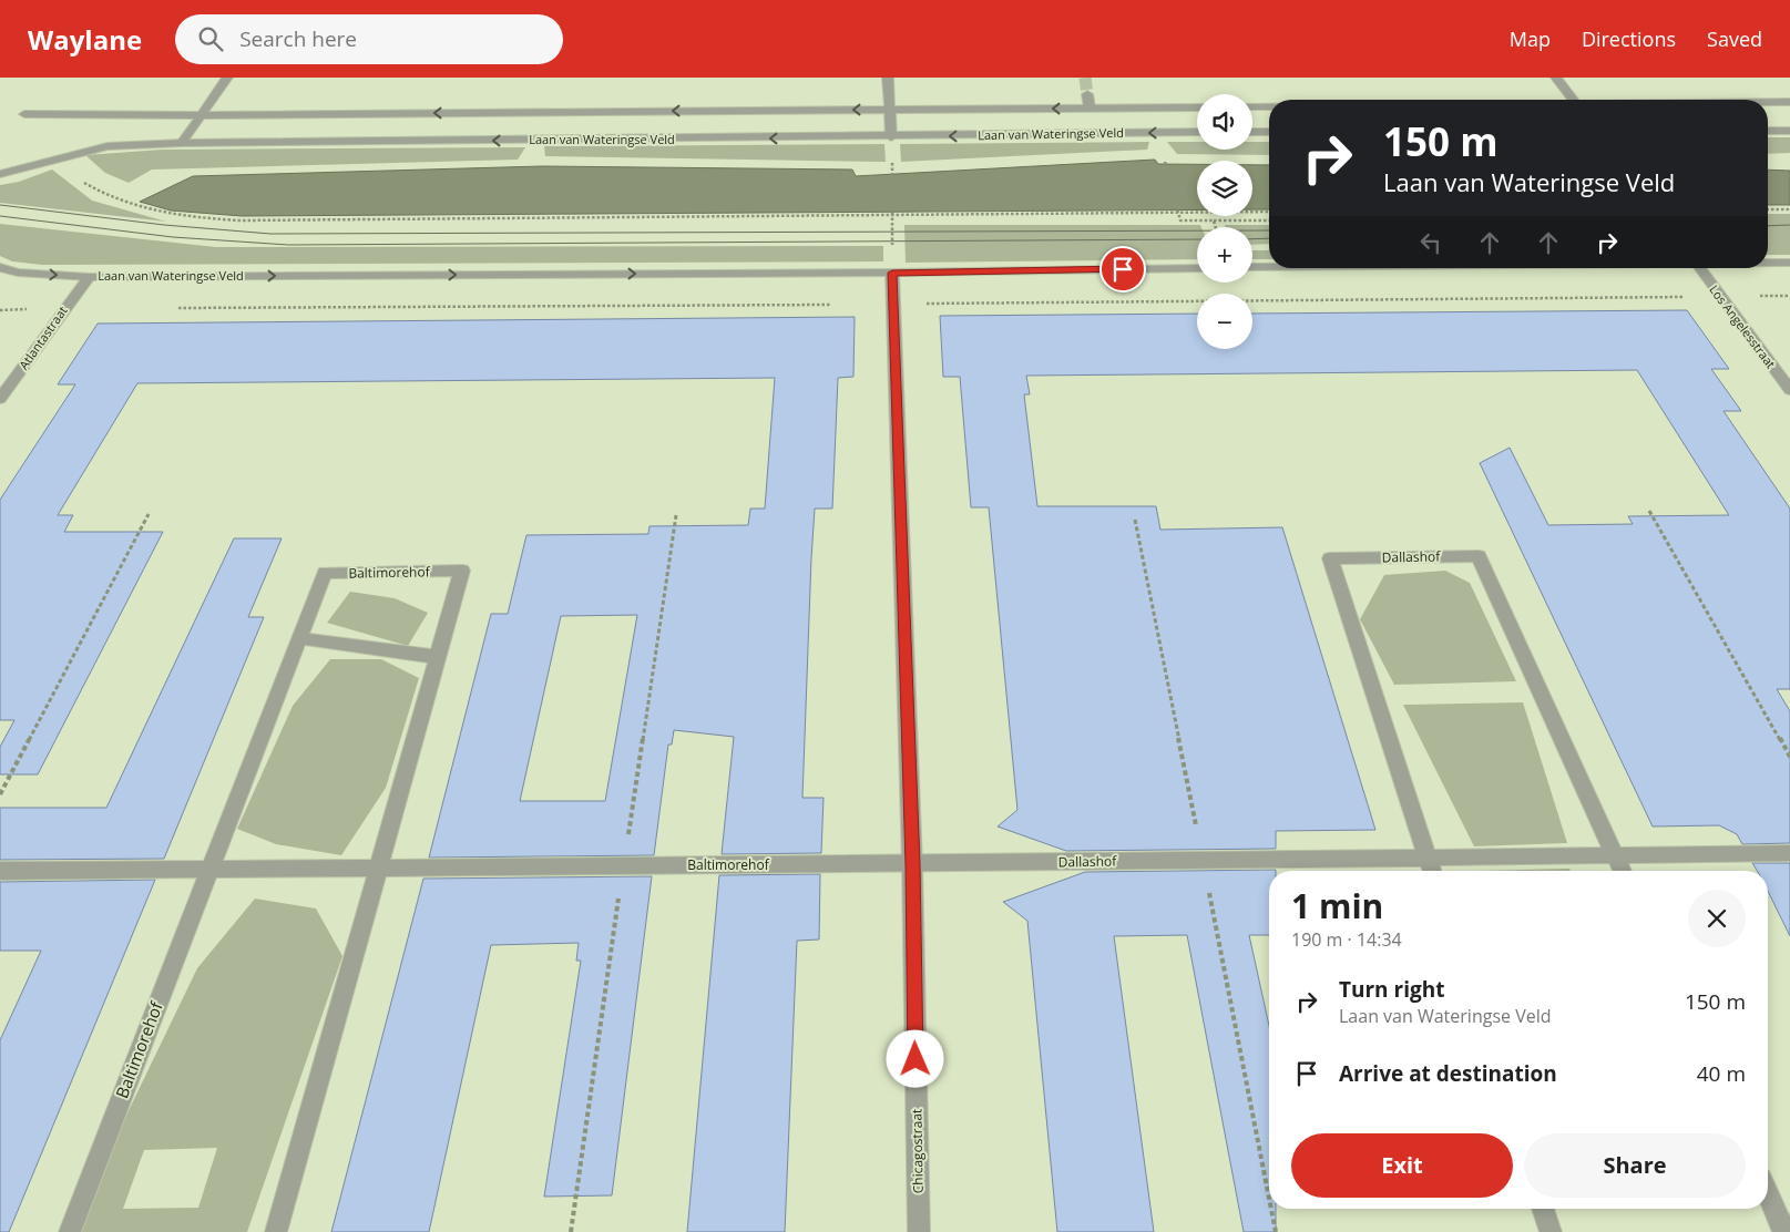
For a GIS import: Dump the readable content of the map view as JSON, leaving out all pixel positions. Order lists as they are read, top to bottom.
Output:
{
  "streets": {
    "street": [
      "Laan van Wateringse Veld",
      "Los Angelesstraat",
      "Atlantastraat",
      "Dallashof",
      "Baltimorehof",
      "Chicagostraat"
    ]
  },
  "crossings": [
    ["Laan van Wateringse Veld", "Atlantastraat"],
    ["Laan van Wateringse Veld", "Chicagostraat"],
    ["Dallashof", "Baltimorehof"],
    ["Dallashof", "Chicagostraat"],
    ["Baltimorehof", "Chicagostraat"]
  ],
  "page": {
    "header": "Waylane",
    "search": "Search here",
    "nav": ["Map", "Directions", "Saved"],
    "map_buttons": ["+", "−"],
    "turn": ["150 m", "Laan van Wateringse Veld"],
    "heading": ["1 min", "190 m · 14:34"],
    "list": [
      {
        "name": "Turn right",
        "note": "Laan van Wateringse Veld",
        "value": "150 m"
      },
      {
        "name": "Arrive at destination",
        "value": "40 m"
      }
    ],
    "buttons": ["Exit", "Share"]
  }
}
